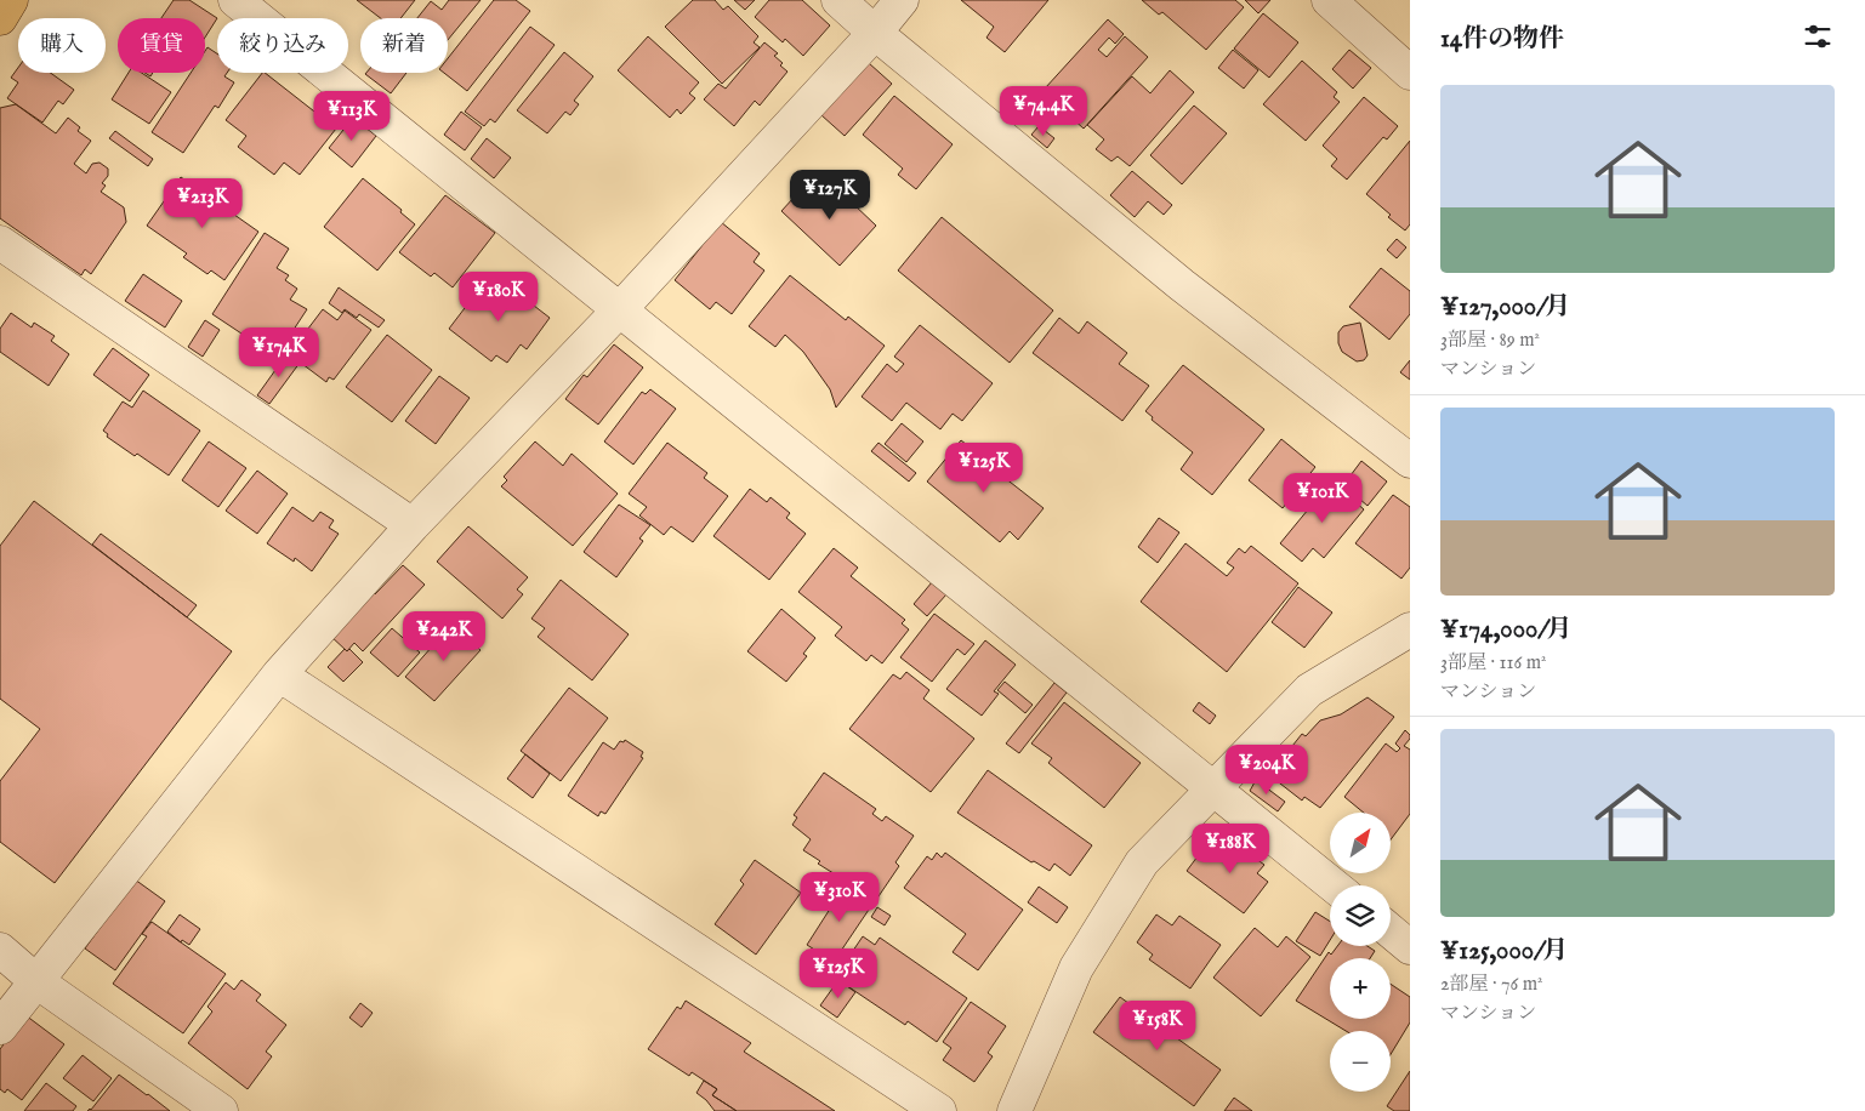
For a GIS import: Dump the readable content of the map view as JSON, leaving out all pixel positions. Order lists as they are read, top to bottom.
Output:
{
  "north": "top right",
  "page": {
    "heading": "14件の物件",
    "chip": [
      "購入",
      "賃貸",
      "絞り込み",
      "新着"
    ],
    "list": [
      {
        "name": "¥127,000/月",
        "note": "3部屋 · 89 m² · マンション"
      },
      {
        "name": "¥174,000/月",
        "note": "3部屋 · 116 m² · マンション"
      },
      {
        "name": "¥125,000/月",
        "note": "2部屋 · 76 m² · マンション"
      }
    ],
    "price": [
      "¥74.4K",
      "¥113K",
      "¥127K",
      "¥213K",
      "¥180K",
      "¥174K",
      "¥125K",
      "¥101K",
      "¥242K",
      "¥204K",
      "¥188K",
      "¥310K",
      "¥125K",
      "¥158K"
    ],
    "map_buttons": ["+", "−"]
  }
}
